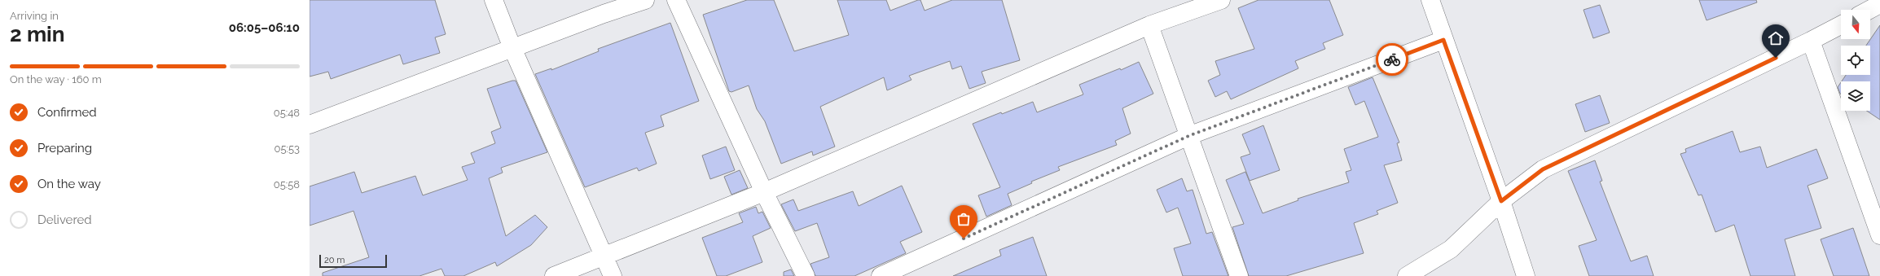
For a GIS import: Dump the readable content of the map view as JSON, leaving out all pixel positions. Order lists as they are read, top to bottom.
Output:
{
  "scale_bar": "20 m",
  "north": "bottom",
  "page": {
    "heading": ["2 min", "Arriving in", "06:05–06:10"],
    "bar": "On the way · 160 m",
    "list": [
      ["Confirmed", "05:48"],
      ["Preparing", "05:53"],
      ["On the way", "05:58"],
      "Delivered"
    ],
    "scale": "20 m"
  }
}
